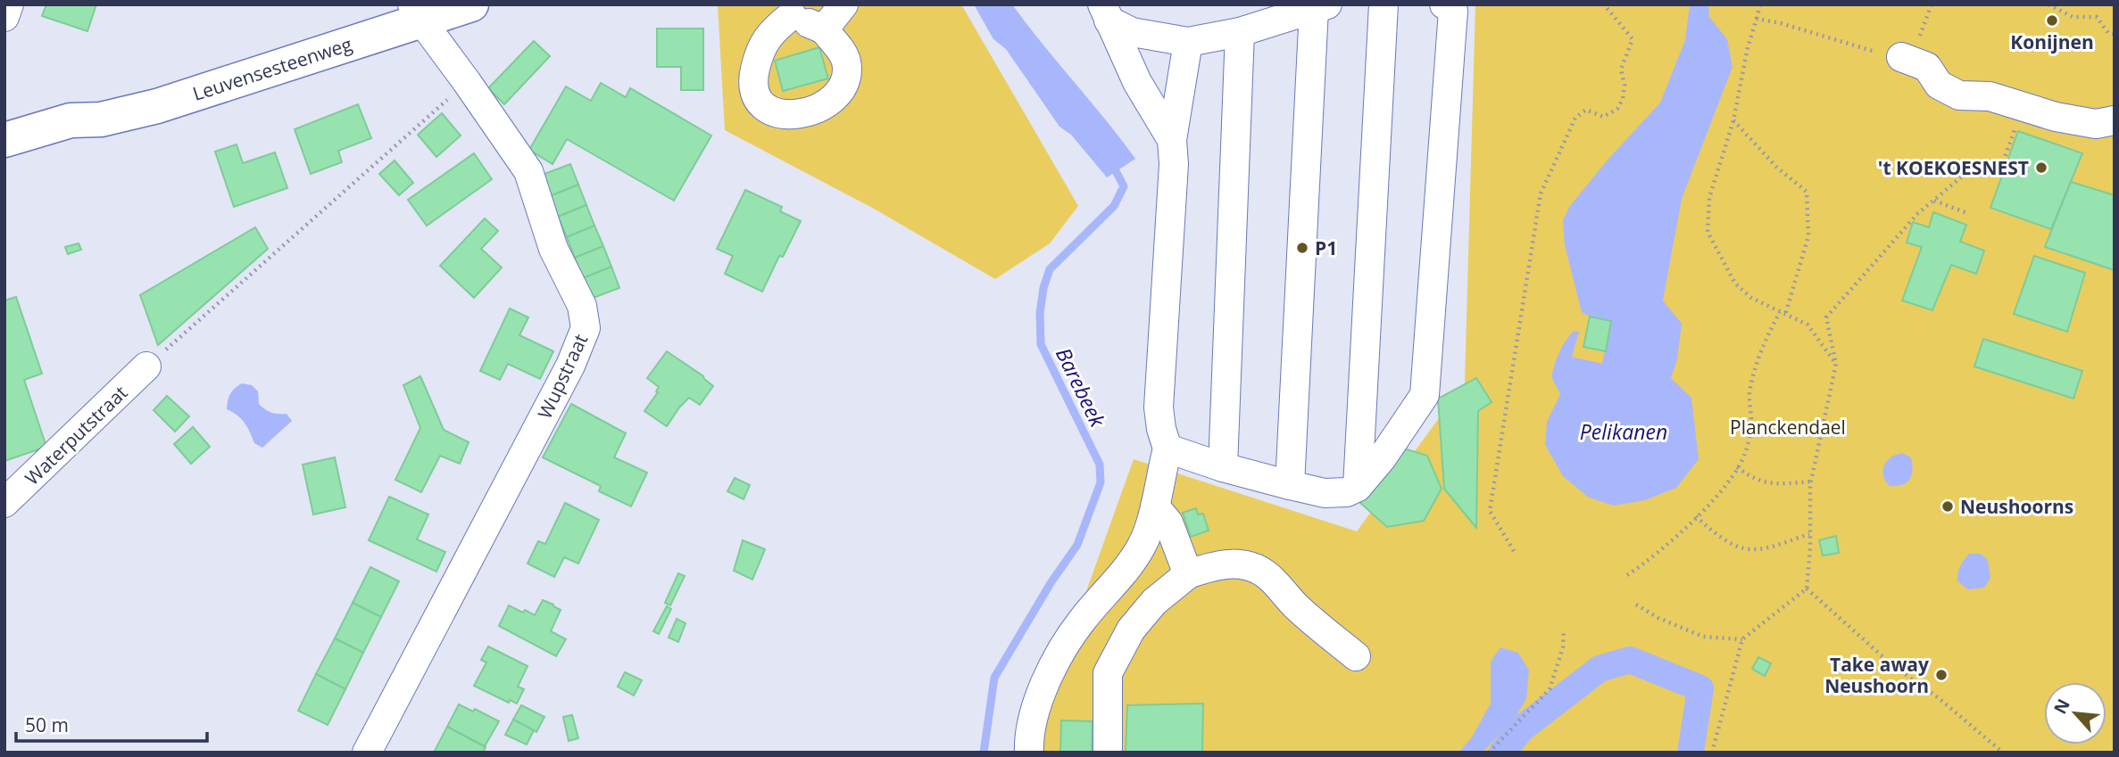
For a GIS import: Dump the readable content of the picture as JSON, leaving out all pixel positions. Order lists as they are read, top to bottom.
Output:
{
  "streets": {
    "main road": ["Leuvensesteenweg"],
    "street": ["Wupstraat", "Waterputstraat"]
  },
  "crossings": [
    ["Leuvensesteenweg", "Wupstraat"]
  ],
  "water": ["Barebeek", "Pelikanen"],
  "parks": ["Planckendael"],
  "places": [
    "Konijnen",
    "'t KOEKOESNEST",
    "P1",
    "Neushoorns",
    "Take away Neushoorn"
  ],
  "scale_bar": "50 m",
  "north": "top left"
}
